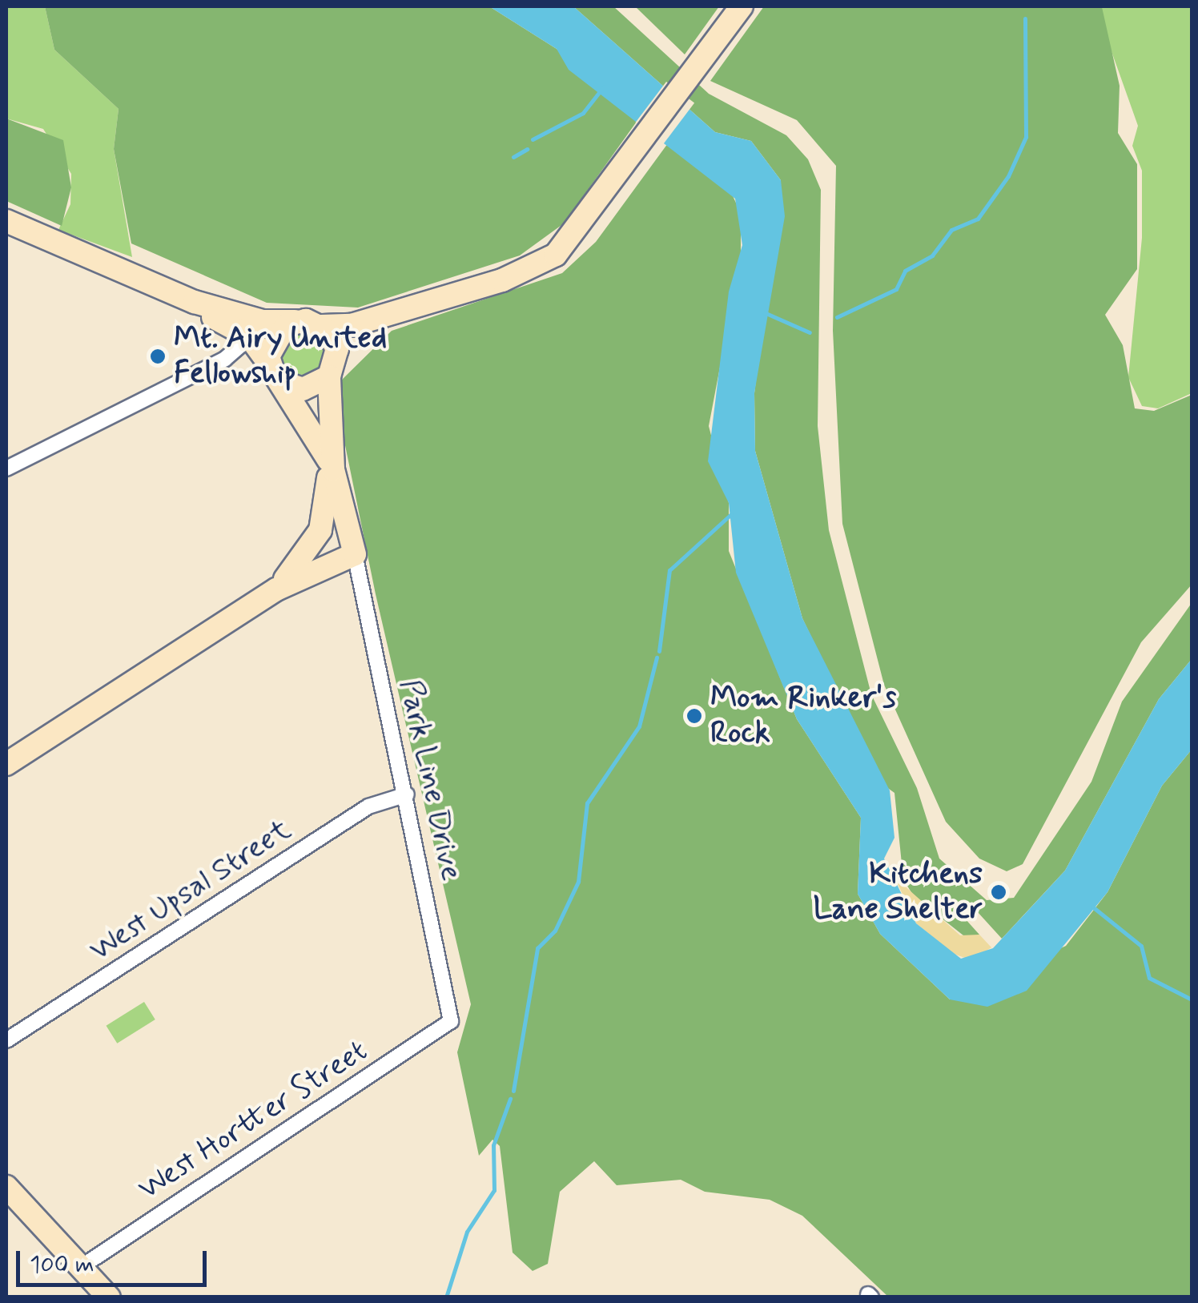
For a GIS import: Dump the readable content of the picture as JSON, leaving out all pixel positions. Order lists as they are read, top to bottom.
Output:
{
  "streets": {
    "street": ["Park Line Drive", "West Upsal Street", "West Hortter Street"]
  },
  "crossings": [
    ["Park Line Drive", "West Upsal Street"],
    ["Park Line Drive", "West Hortter Street"]
  ],
  "places": ["Mt. Airy United Fellowship", "Mom Rinker's Rock", "Kitchens Lane Shelter"],
  "scale_bar": "100 m"
}
